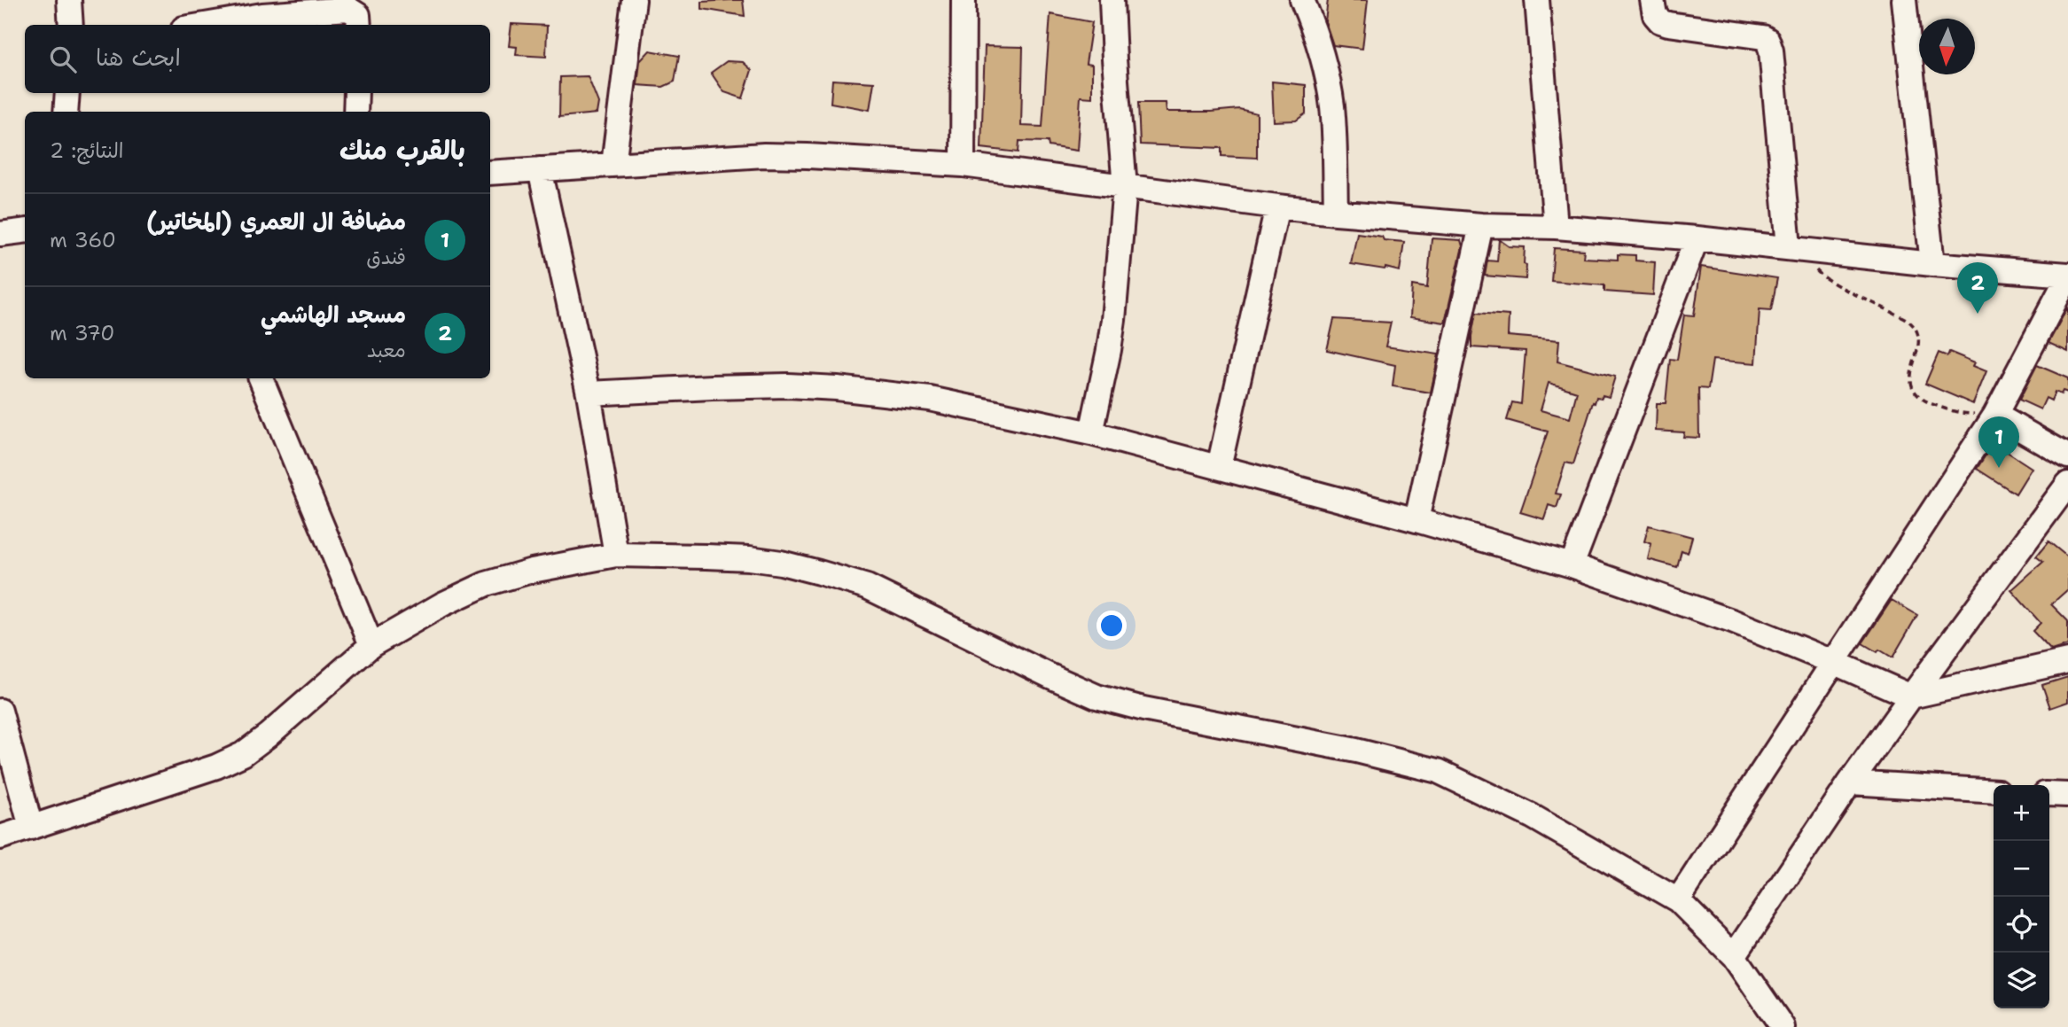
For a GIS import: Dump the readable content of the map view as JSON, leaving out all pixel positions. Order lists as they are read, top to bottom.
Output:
{
  "north": "bottom",
  "page": {
    "search": "ابحث هنا",
    "heading": ["بالقرب منك", "النتائج: 2"],
    "list": [
      {
        "mark": "1",
        "name": "مضافة ال العمري (المخاتير)",
        "note": "فندق",
        "value": "360 m"
      },
      {
        "mark": "2",
        "name": "مسجد الهاشمي",
        "note": "معبد",
        "value": "370 m"
      }
    ],
    "pins": ["2", "1"],
    "map_buttons": ["+", "−"]
  }
}
